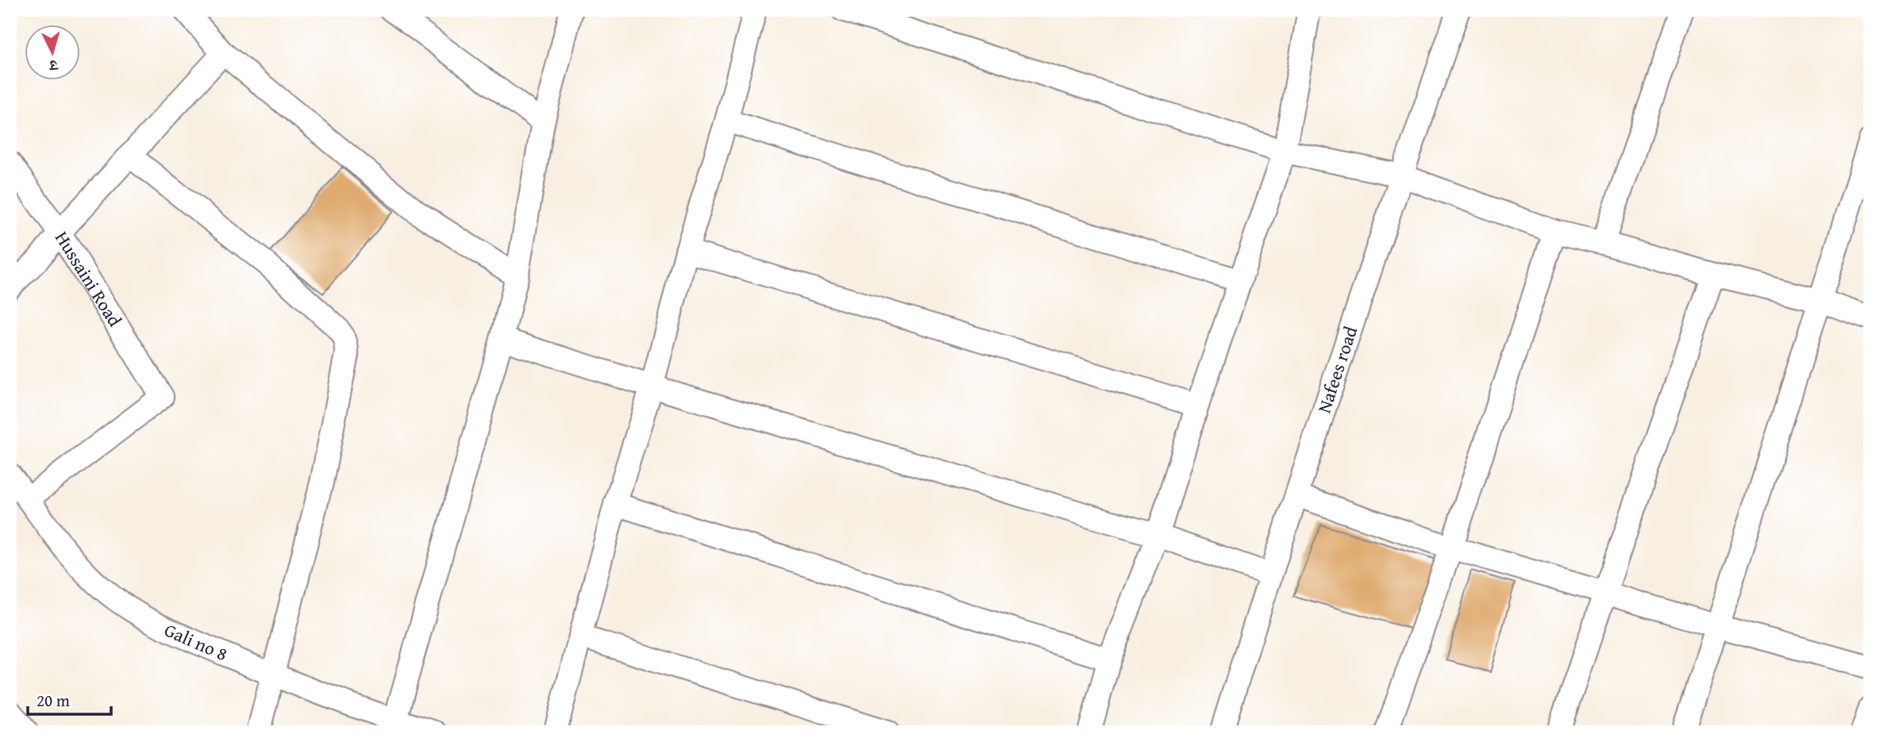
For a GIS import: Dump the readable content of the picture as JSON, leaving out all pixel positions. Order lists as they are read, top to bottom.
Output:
{
  "streets": {
    "street": ["Hussaini Road", "Nafees road", "Gali no 8"]
  },
  "crossings": [
    ["Hussaini Road", "Gali no 8"]
  ],
  "scale_bar": "20 m",
  "north": "bottom"
}
